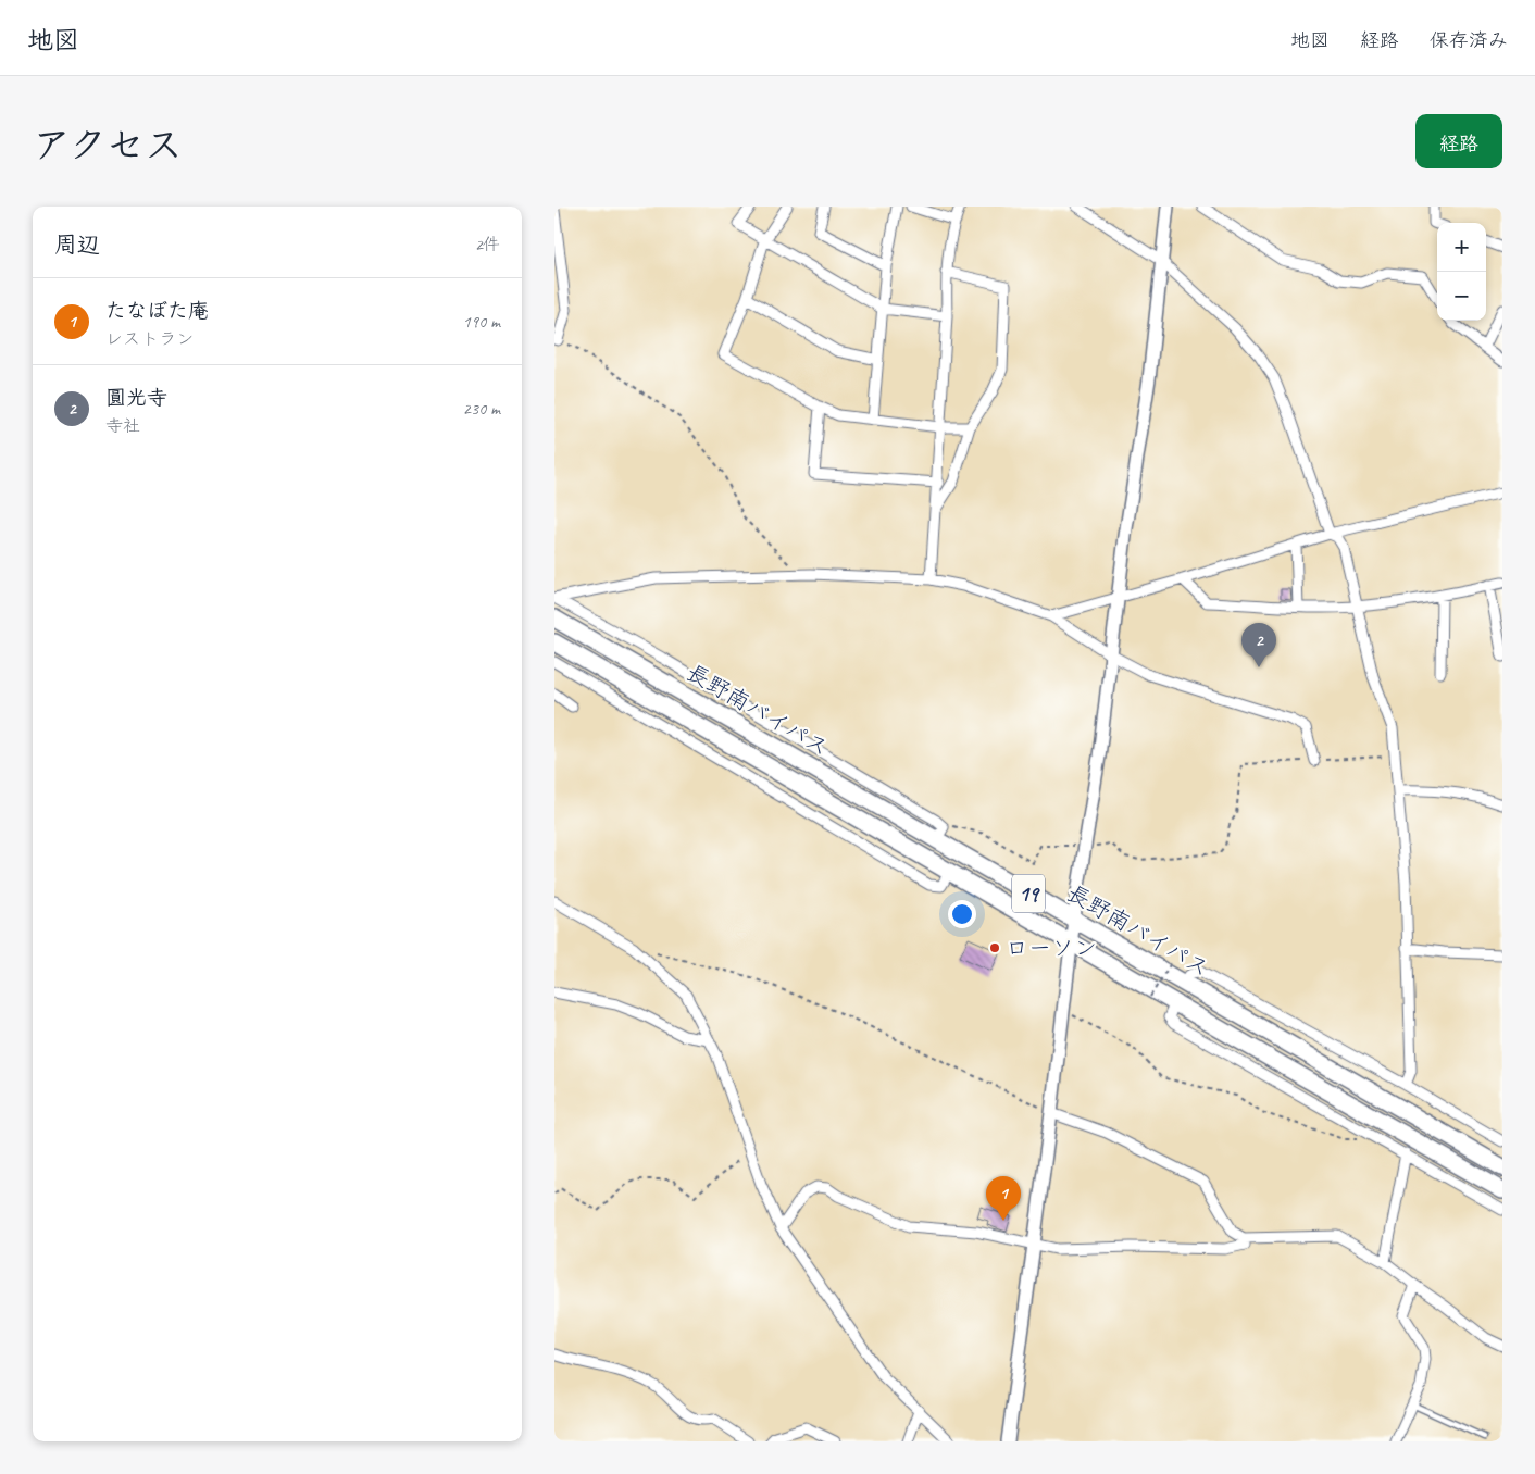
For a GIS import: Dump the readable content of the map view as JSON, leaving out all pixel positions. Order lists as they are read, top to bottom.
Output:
{
  "streets": {
    "highway": ["長野南バイパス", "19"]
  },
  "places": ["ローソン"],
  "page": {
    "header": "地図",
    "nav": ["地図", "経路", "保存済み"],
    "title": "アクセス",
    "buttons": "経路",
    "heading": ["周辺", "2件"],
    "map_buttons": ["+", "−"],
    "list": [
      {
        "mark": "1",
        "name": "たなぼた庵",
        "note": "レストラン",
        "value": "190 m"
      },
      {
        "mark": "2",
        "name": "圓光寺",
        "note": "寺社",
        "value": "230 m"
      }
    ],
    "pins": ["2", "1"]
  }
}
